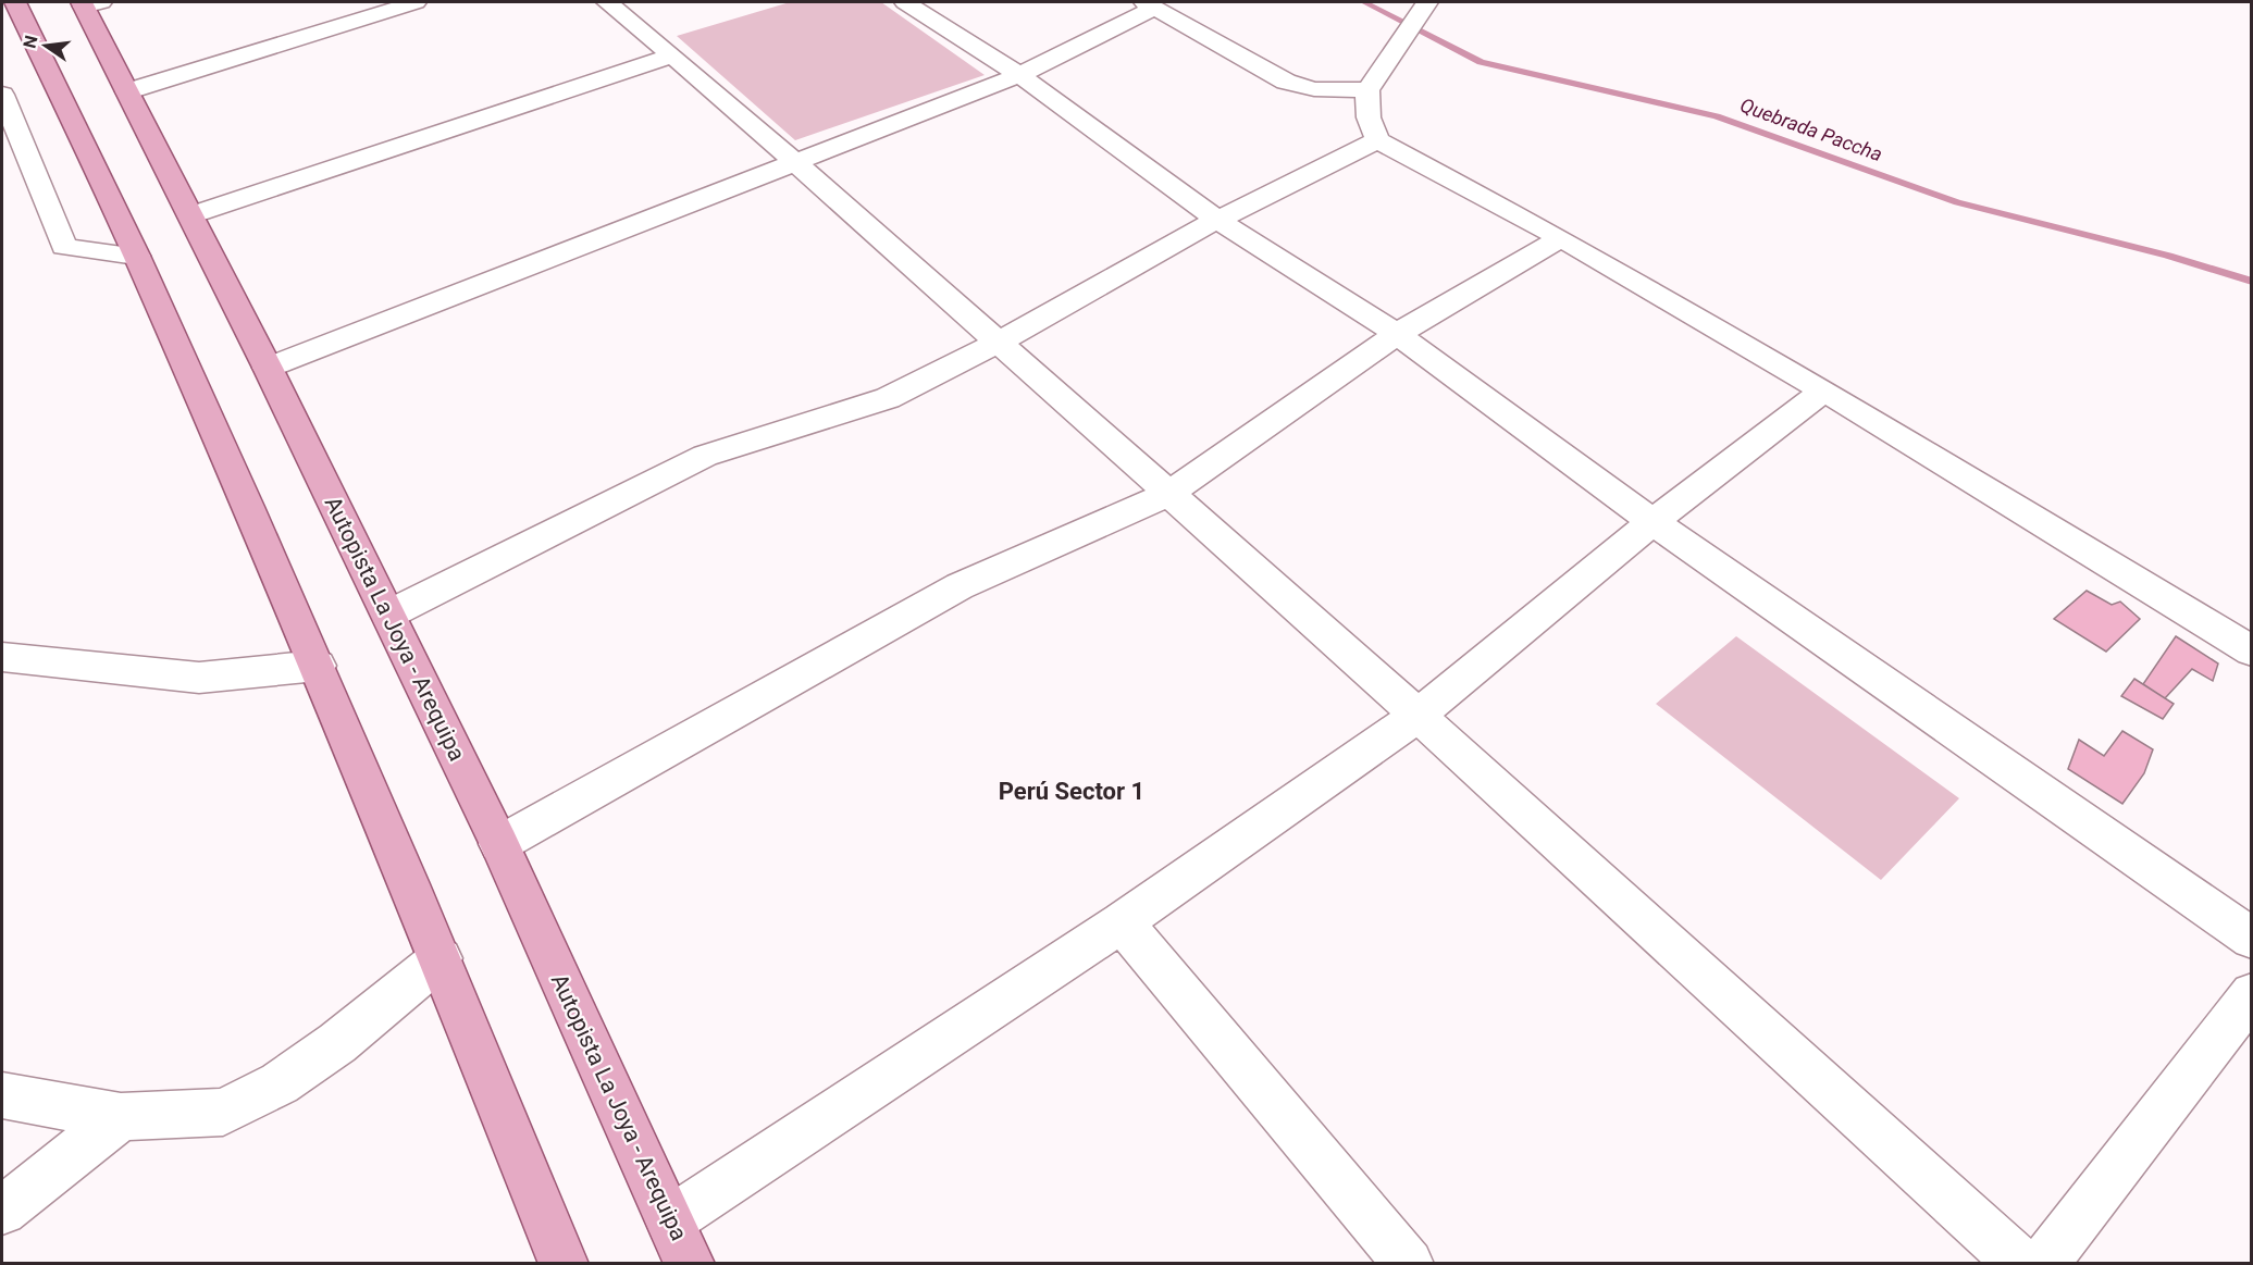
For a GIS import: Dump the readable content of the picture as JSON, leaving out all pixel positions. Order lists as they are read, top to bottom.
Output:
{
  "streets": {
    "main road": ["Autopista La Joya - Arequipa"]
  },
  "districts": ["Perú Sector 1"],
  "water": ["Quebrada Paccha"],
  "north": "left"
}
